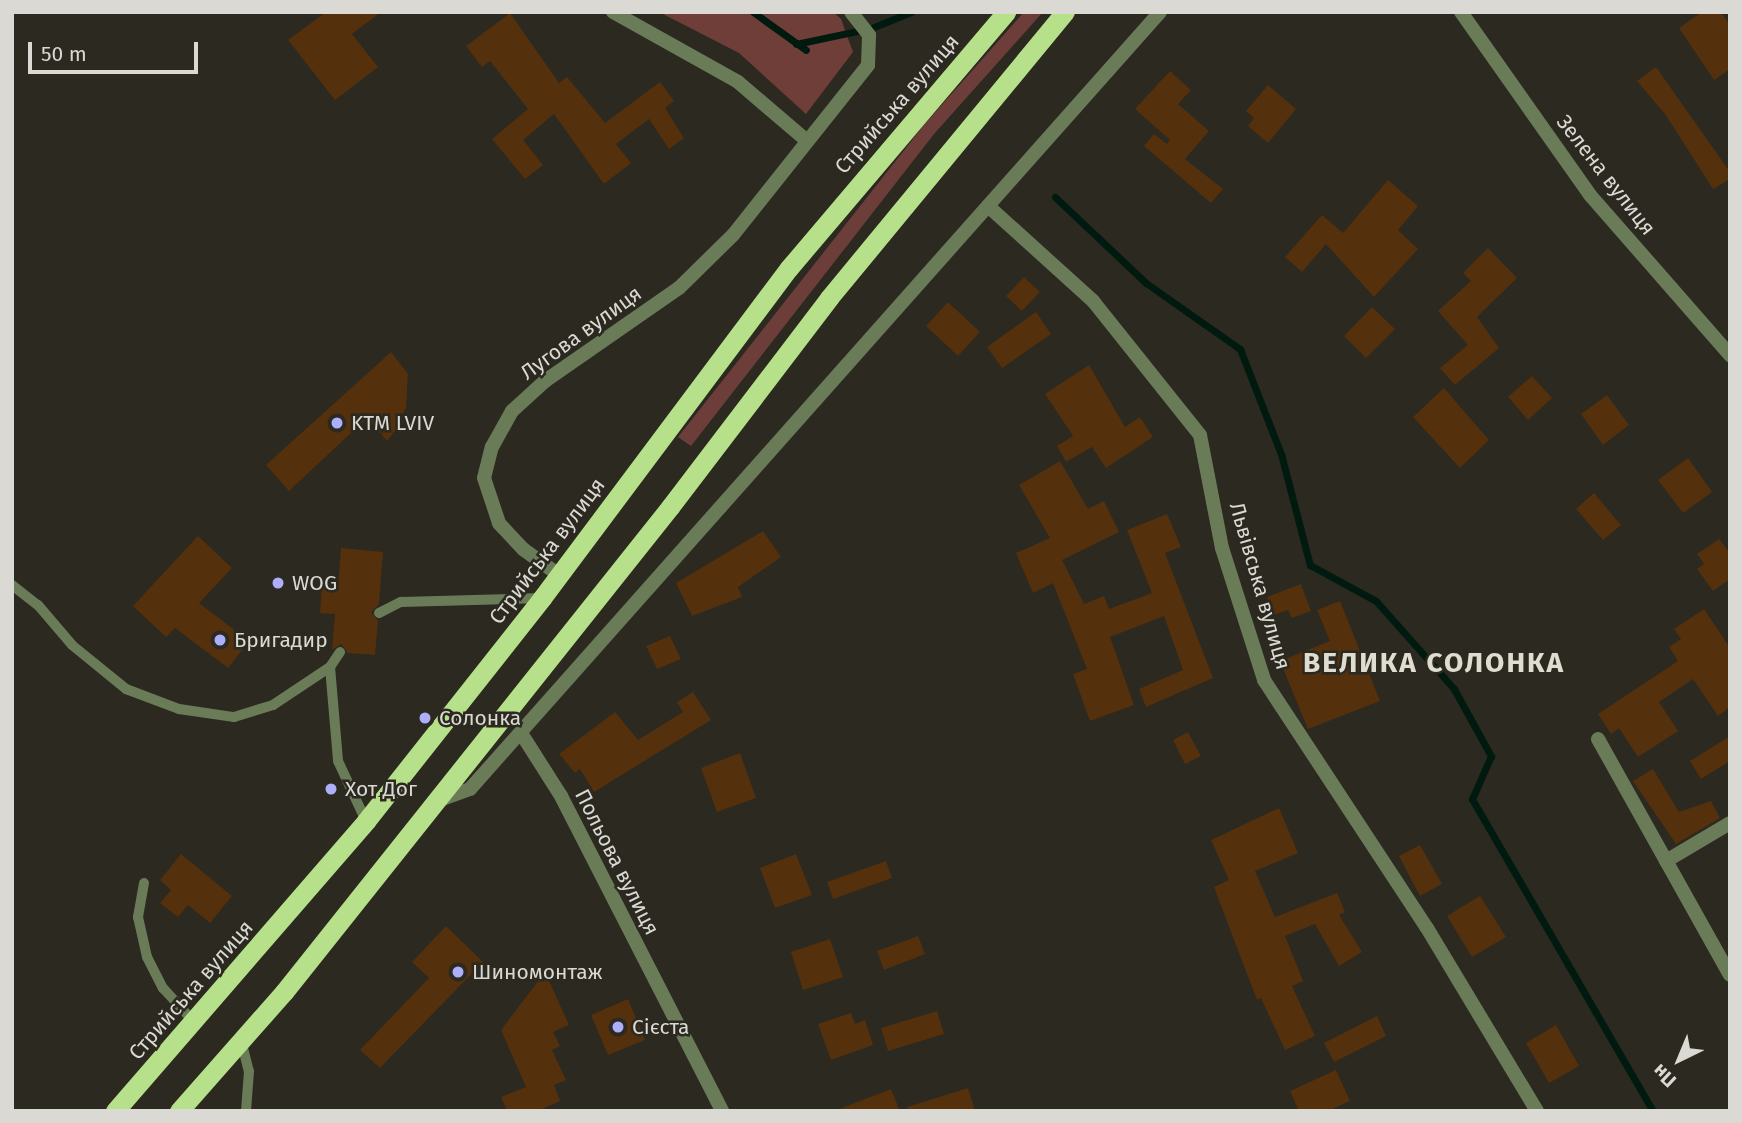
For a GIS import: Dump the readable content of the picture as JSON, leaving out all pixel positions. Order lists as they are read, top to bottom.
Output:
{
  "streets": {
    "highway": ["Стрийська вулиця"],
    "street": [
      "Зелена вулиця",
      "Лугова вулиця",
      "Львівська вулиця",
      "Польова вулиця"
    ]
  },
  "crossings": [
    ["Стрийська вулиця", "Лугова вулиця"]
  ],
  "districts": ["ВЕЛИКА СОЛОНКА"],
  "places": [
    "KTM LVIV",
    "WOG",
    "Бригадир",
    "Солонка",
    "Хот Дог",
    "Шиномонтаж",
    "Сієста"
  ],
  "scale_bar": "50 m",
  "north": "bottom left"
}
